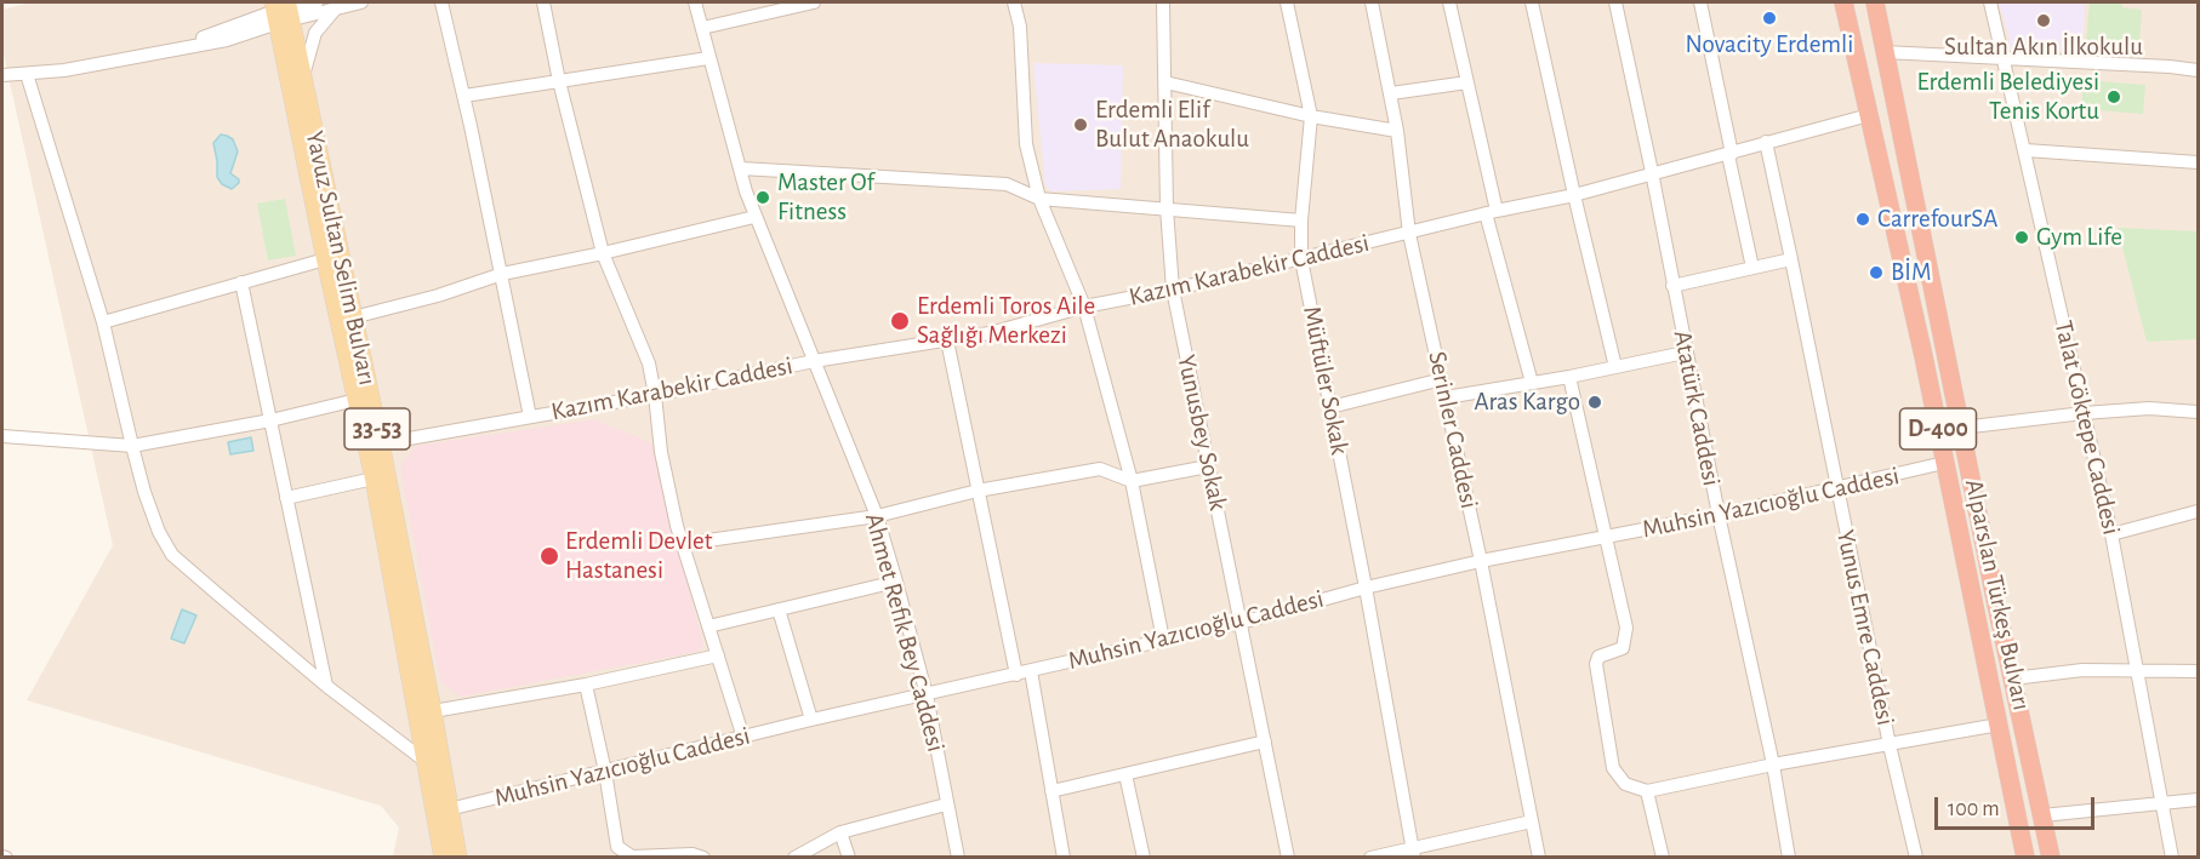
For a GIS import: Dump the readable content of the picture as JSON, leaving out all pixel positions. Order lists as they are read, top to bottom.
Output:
{
  "streets": {
    "highway": ["D-400", "Alparslan Türkeş Bulvarı"],
    "main road": ["Yavuz Sultan Selim Bulvarı", "33-53"],
    "street": [
      "Kazım Karabekir Caddesi",
      "Müftüler Sokak",
      "Atatürk Caddesi",
      "Talat Göktepe Caddesi",
      "Serinler Caddesi",
      "Yunusbey Sokak",
      "Muhsin Yazıcıoğlu Caddesi",
      "Yunus Emre Caddesi",
      "Ahmet Refik Bey Caddesi"
    ]
  },
  "crossings": [
    ["Yavuz Sultan Selim Bulvarı", "Kazım Karabekir Caddesi"],
    ["Yavuz Sultan Selim Bulvarı", "Muhsin Yazıcıoğlu Caddesi"],
    ["Kazım Karabekir Caddesi", "Müftüler Sokak"],
    ["Kazım Karabekir Caddesi", "Atatürk Caddesi"],
    ["Kazım Karabekir Caddesi", "Serinler Caddesi"],
    ["Kazım Karabekir Caddesi", "Yunusbey Sokak"],
    ["Kazım Karabekir Caddesi", "Alparslan Türkeş Bulvarı"],
    ["Kazım Karabekir Caddesi", "Yunus Emre Caddesi"],
    ["Kazım Karabekir Caddesi", "Ahmet Refik Bey Caddesi"],
    ["Müftüler Sokak", "Muhsin Yazıcıoğlu Caddesi"],
    ["Atatürk Caddesi", "Muhsin Yazıcıoğlu Caddesi"],
    ["Serinler Caddesi", "Muhsin Yazıcıoğlu Caddesi"],
    ["Yunusbey Sokak", "Muhsin Yazıcıoğlu Caddesi"],
    ["Muhsin Yazıcıoğlu Caddesi", "Alparslan Türkeş Bulvarı"],
    ["Muhsin Yazıcıoğlu Caddesi", "Yunus Emre Caddesi"],
    ["Muhsin Yazıcıoğlu Caddesi", "Ahmet Refik Bey Caddesi"]
  ],
  "places": [
    "Novacity Erdemli",
    "Sultan Akın İlkokulu",
    "Erdemli Belediyesi Tenis Kortu",
    "Erdemli Elif Bulut Anaokulu",
    "Master Of Fitness",
    "CarrefourSA",
    "Gym Life",
    "BİM",
    "Erdemli Toros Aile Sağlığı Merkezi",
    "Aras Kargo",
    "Erdemli Devlet Hastanesi"
  ],
  "scale_bar": "100 m"
}
